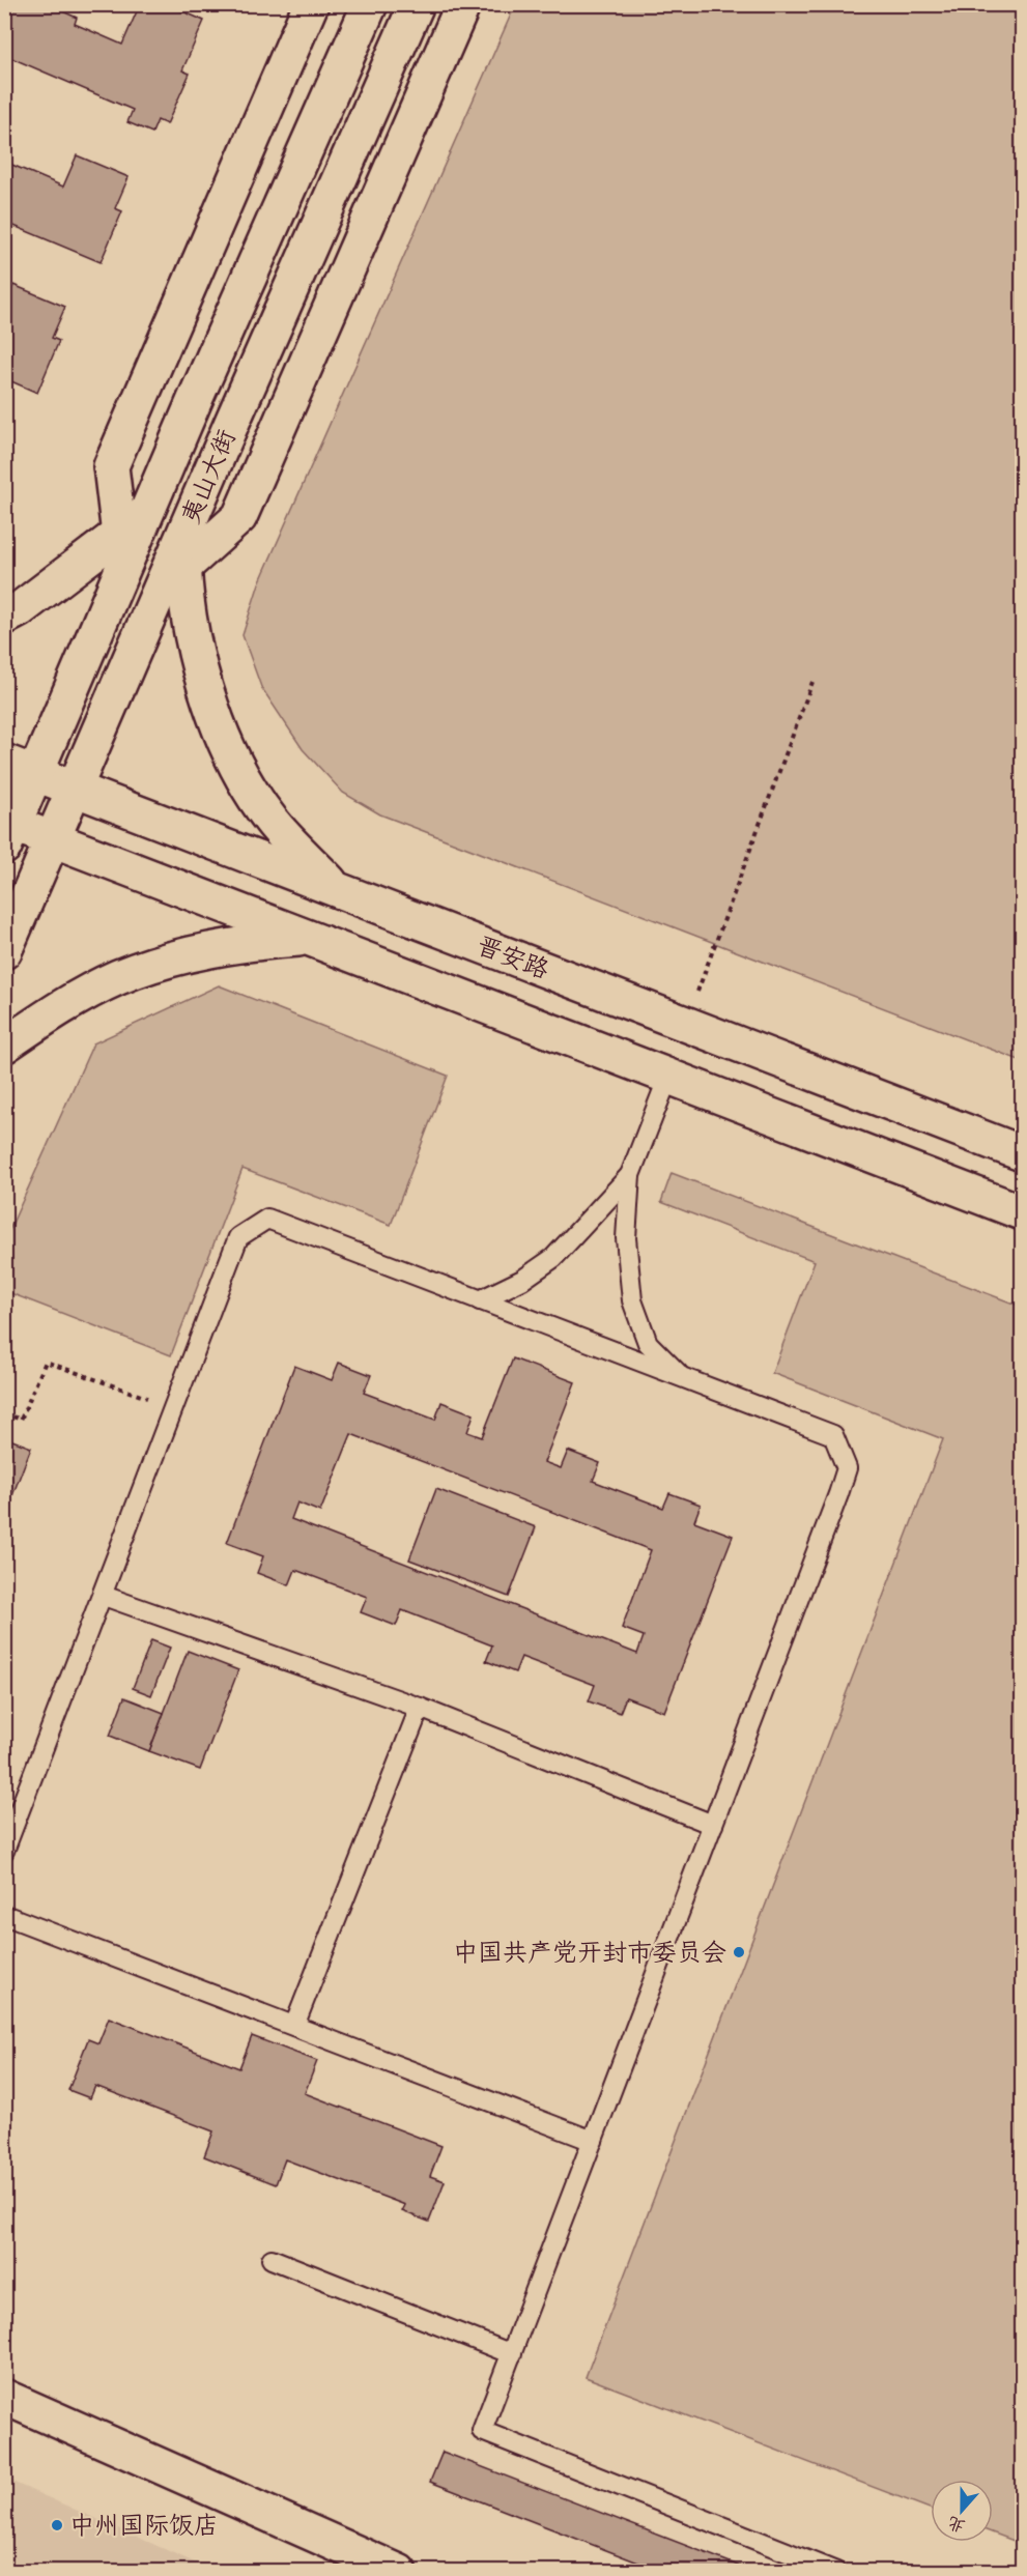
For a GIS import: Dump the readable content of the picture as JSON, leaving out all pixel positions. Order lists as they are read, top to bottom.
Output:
{
  "streets": {
    "main road": ["夷山大街", "晋安路"]
  },
  "crossings": [
    ["夷山大街", "晋安路"]
  ],
  "places": ["中国共产党开封市委员会", "中州国际饭店"],
  "north": "bottom"
}
